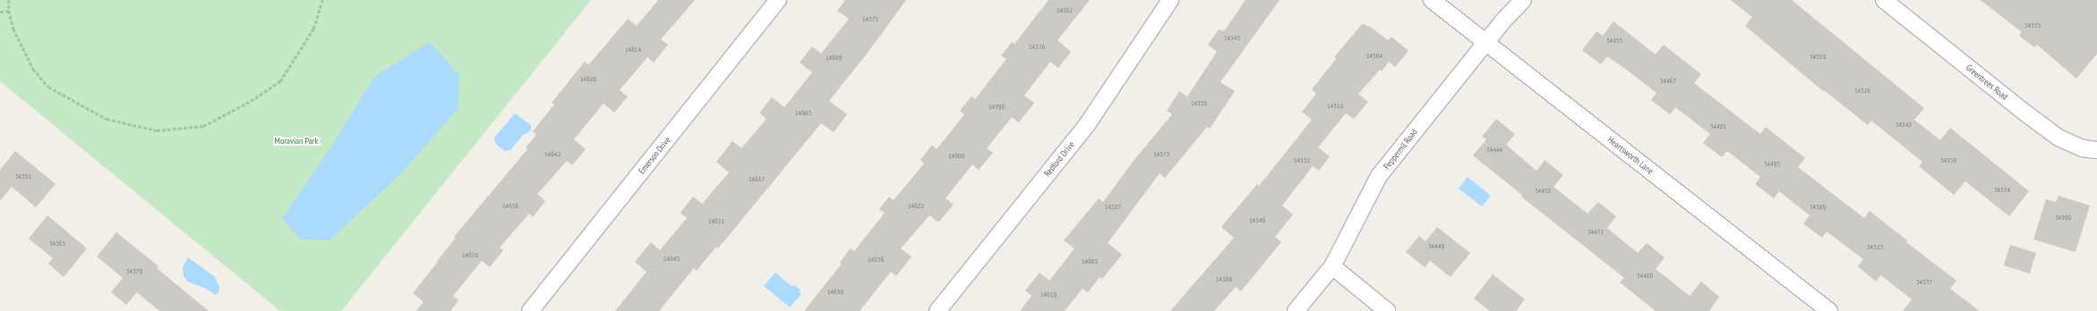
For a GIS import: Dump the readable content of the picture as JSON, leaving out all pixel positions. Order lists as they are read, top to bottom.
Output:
{
  "streets": {
    "street": [
      "Greentrees Road",
      "Peppermil Road",
      "Emerson Drive",
      "Heartsworth Lane",
      "Redford Drive"
    ]
  },
  "crossings": [
    ["Peppermil Road", "Heartsworth Lane"]
  ],
  "parks": ["Moravian Park"],
  "house_numbers": [
    "14562",
    "14575",
    "34555",
    "14545",
    "34453",
    "14576",
    "14614",
    "14504",
    "34510",
    "14689",
    "14628",
    "34467",
    "34526",
    "14559",
    "14518",
    "14590",
    "14603",
    "34542",
    "34481",
    "34444",
    "14642",
    "14573",
    "14608",
    "14532",
    "34558",
    "34495",
    "34351",
    "14617",
    "34574",
    "34458",
    "14656",
    "14622",
    "14587",
    "34509",
    "34590",
    "14546",
    "14631",
    "34472",
    "34365",
    "34449",
    "34523",
    "14670",
    "14645",
    "14636",
    "14605",
    "34379",
    "34486",
    "14560",
    "34537",
    "14650",
    "14619"
  ]
}
